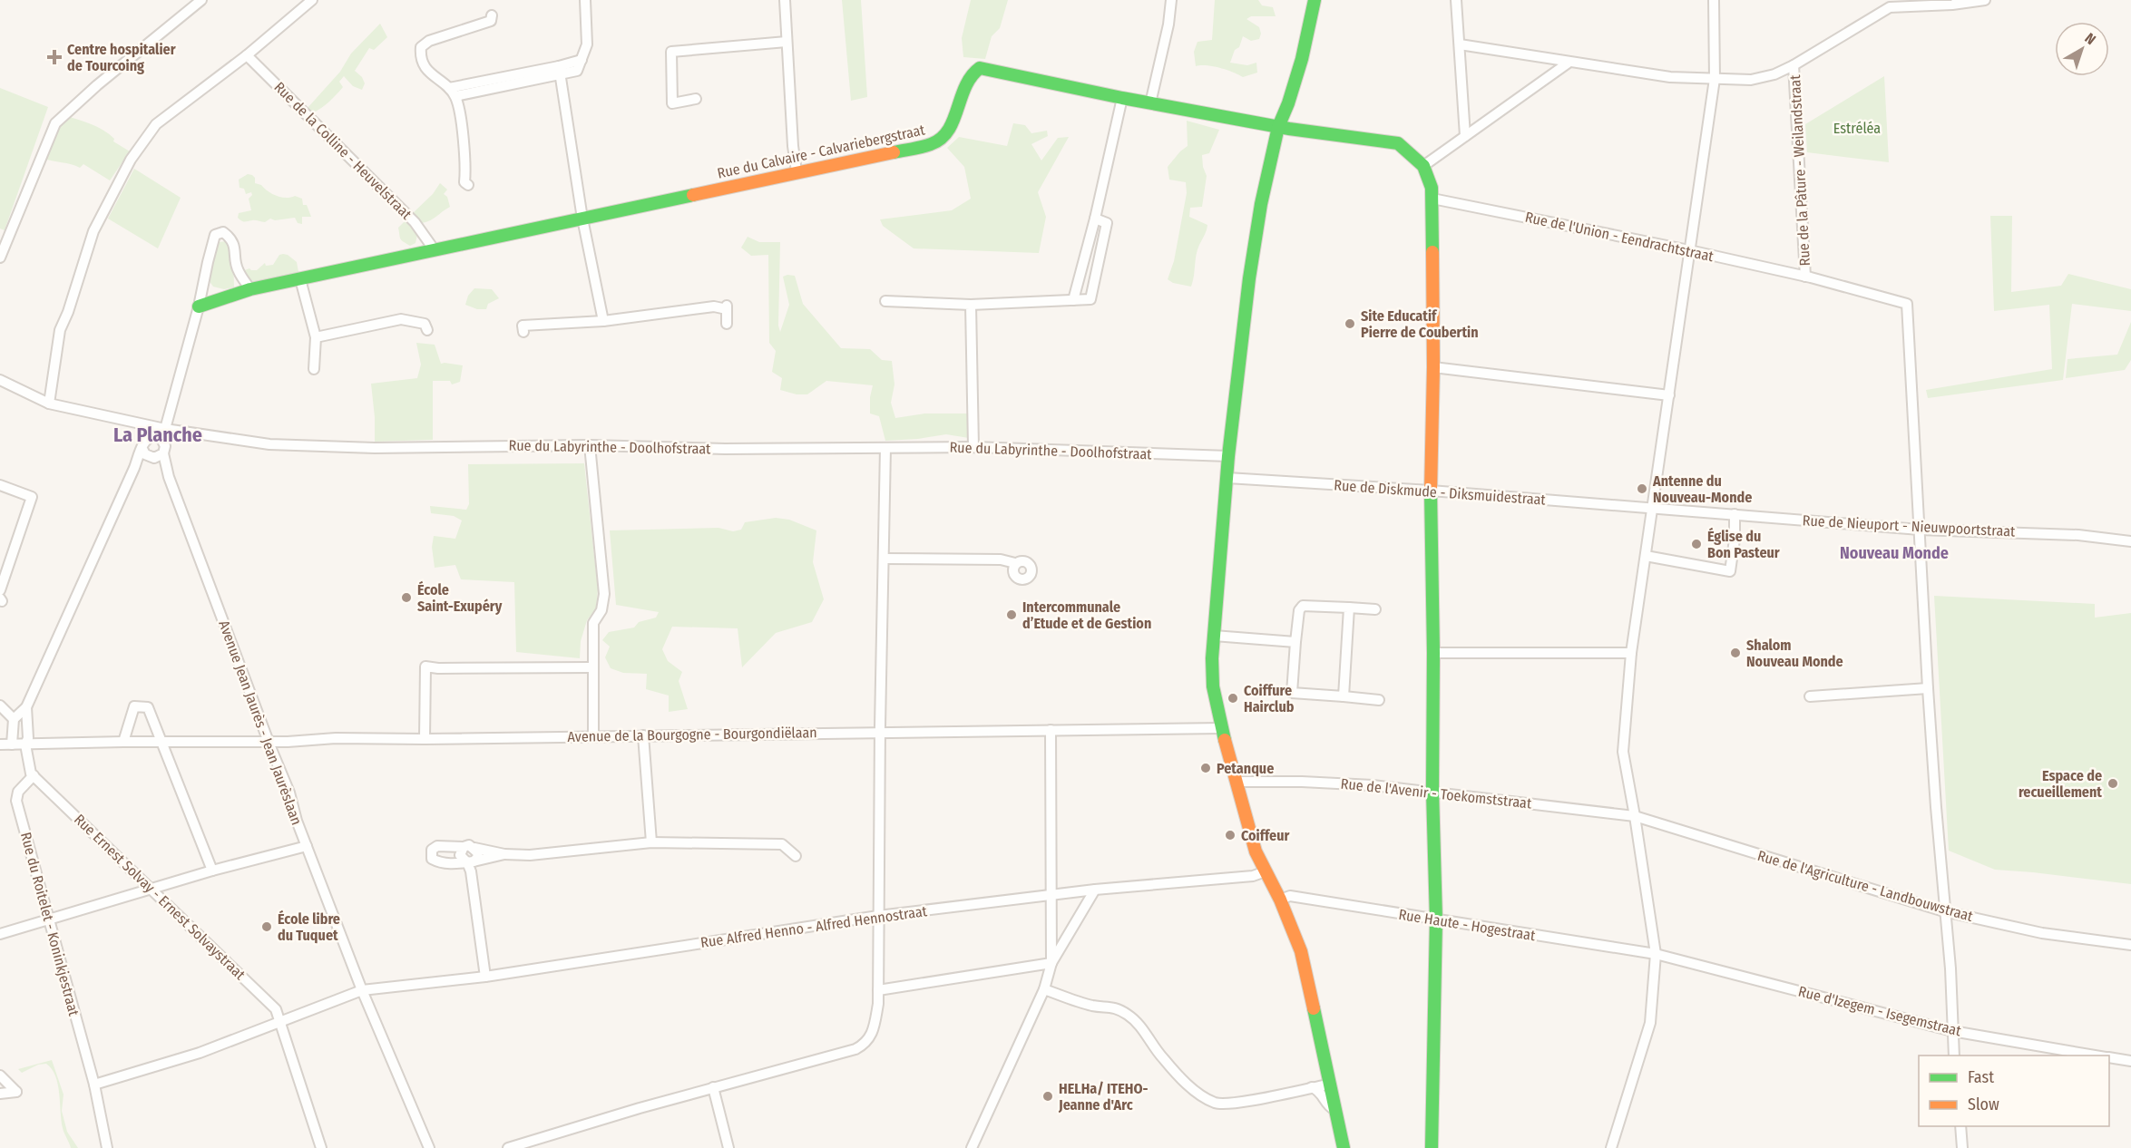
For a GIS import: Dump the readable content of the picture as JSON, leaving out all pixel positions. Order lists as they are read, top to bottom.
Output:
{
  "streets": {
    "street": [
      "Rue de la Colline - Heuvelstraat",
      "Rue du Calvaire - Calvariebergstraat",
      "Rue de la Pâture - Weilandstraat",
      "Rue de l'Union - Eendrachtstraat",
      "Rue du Labyrinthe - Doolhofstraat",
      "Rue de Diskmude - Diksmuidestraat",
      "Rue de Nieuport - Nieuwpoortstraat",
      "Avenue Jean Jaurès - Jean Jaurèslaan",
      "Avenue de la Bourgogne - Bourgondiëlaan",
      "Rue de l'Avenir - Toekomststraat",
      "Rue de l'Agriculture - Landbouwstraat",
      "Rue Ernest Solvay - Ernest Solvaystraat",
      "Rue du Roitelet - Koninkjestraat",
      "Rue Haute - Hogestraat",
      "Rue Alfred Henno - Alfred Hennostraat",
      "Rue d'Izegem - Isegemstraat"
    ]
  },
  "crossings": [
    ["Rue de la Colline - Heuvelstraat", "Rue du Calvaire - Calvariebergstraat"],
    ["Rue de la Pâture - Weilandstraat", "Rue de l'Union - Eendrachtstraat"],
    ["Rue de l'Union - Eendrachtstraat", "Rue de Nieuport - Nieuwpoortstraat"],
    ["Rue du Labyrinthe - Doolhofstraat", "Avenue Jean Jaurès - Jean Jaurèslaan"],
    ["Rue de Diskmude - Diksmuidestraat", "Rue de Nieuport - Nieuwpoortstraat"],
    ["Avenue Jean Jaurès - Jean Jaurèslaan", "Avenue de la Bourgogne - Bourgondiëlaan"],
    ["Avenue Jean Jaurès - Jean Jaurèslaan", "Rue Alfred Henno - Alfred Hennostraat"],
    ["Rue de l'Avenir - Toekomststraat", "Rue de l'Agriculture - Landbouwstraat"],
    ["Rue Ernest Solvay - Ernest Solvaystraat", "Rue du Roitelet - Koninkjestraat"],
    ["Rue Ernest Solvay - Ernest Solvaystraat", "Rue Alfred Henno - Alfred Hennostraat"],
    ["Rue du Roitelet - Koninkjestraat", "Rue Alfred Henno - Alfred Hennostraat"],
    ["Rue Haute - Hogestraat", "Rue d'Izegem - Isegemstraat"]
  ],
  "districts": ["La Planche", "Nouveau Monde"],
  "parks": ["Estréléa"],
  "places": {
    "health": ["Centre hospitalier de Tourcoing"],
    "other": [
      "Site Educatif Pierre de Coubertin",
      "Antenne du Nouveau-Monde",
      "Église du Bon Pasteur",
      "École Saint-Exupéry",
      "Intercommunale d’Etude et de Gestion",
      "Shalom Nouveau Monde",
      "Coiffure Hairclub",
      "Petanque",
      "Espace de recueillement",
      "Coiffeur",
      "École libre du Tuquet",
      "HELHa/ ITEHO- Jeanne d'Arc"
    ]
  },
  "legend": ["Fast", "Slow"],
  "north": "top right"
}
